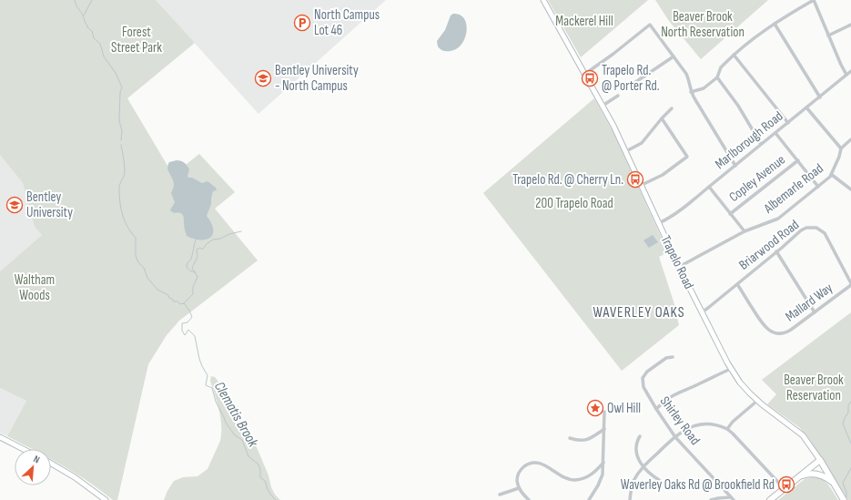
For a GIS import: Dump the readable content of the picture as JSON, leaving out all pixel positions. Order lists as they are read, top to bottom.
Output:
{
  "streets": {
    "main road": ["Trapelo Road"],
    "street": [
      "Marlborough Road",
      "Copley Avenue",
      "Albemarle Road",
      "Briarwood Road",
      "Mallard Way",
      "Shirley Road"
    ]
  },
  "crossings": [
    ["Marlborough Road", "Trapelo Road"],
    ["Albemarle Road", "Trapelo Road"],
    ["Briarwood Road", "Trapelo Road"],
    ["Briarwood Road", "Mallard Way"]
  ],
  "districts": ["WAVERLEY OAKS"],
  "water": ["Clematis Brook"],
  "parks": [
    "Beaver Brook North Reservation",
    "Mackerel Hill",
    "Forest Street Park",
    "200 Trapelo Road",
    "Waltham Woods",
    "Beaver Brook Reservation"
  ],
  "places": {
    "parking": ["North Campus Lot 46"],
    "school or university": ["Bentley University - North Campus", "Bentley University"],
    "bus stop": ["Trapelo Rd. @ Porter Rd.", "Trapelo Rd. @ Cherry Ln.", "Waverley Oaks Rd @ Brookfield Rd"],
    "place": ["Owl Hill"]
  },
  "north": "top right"
}
